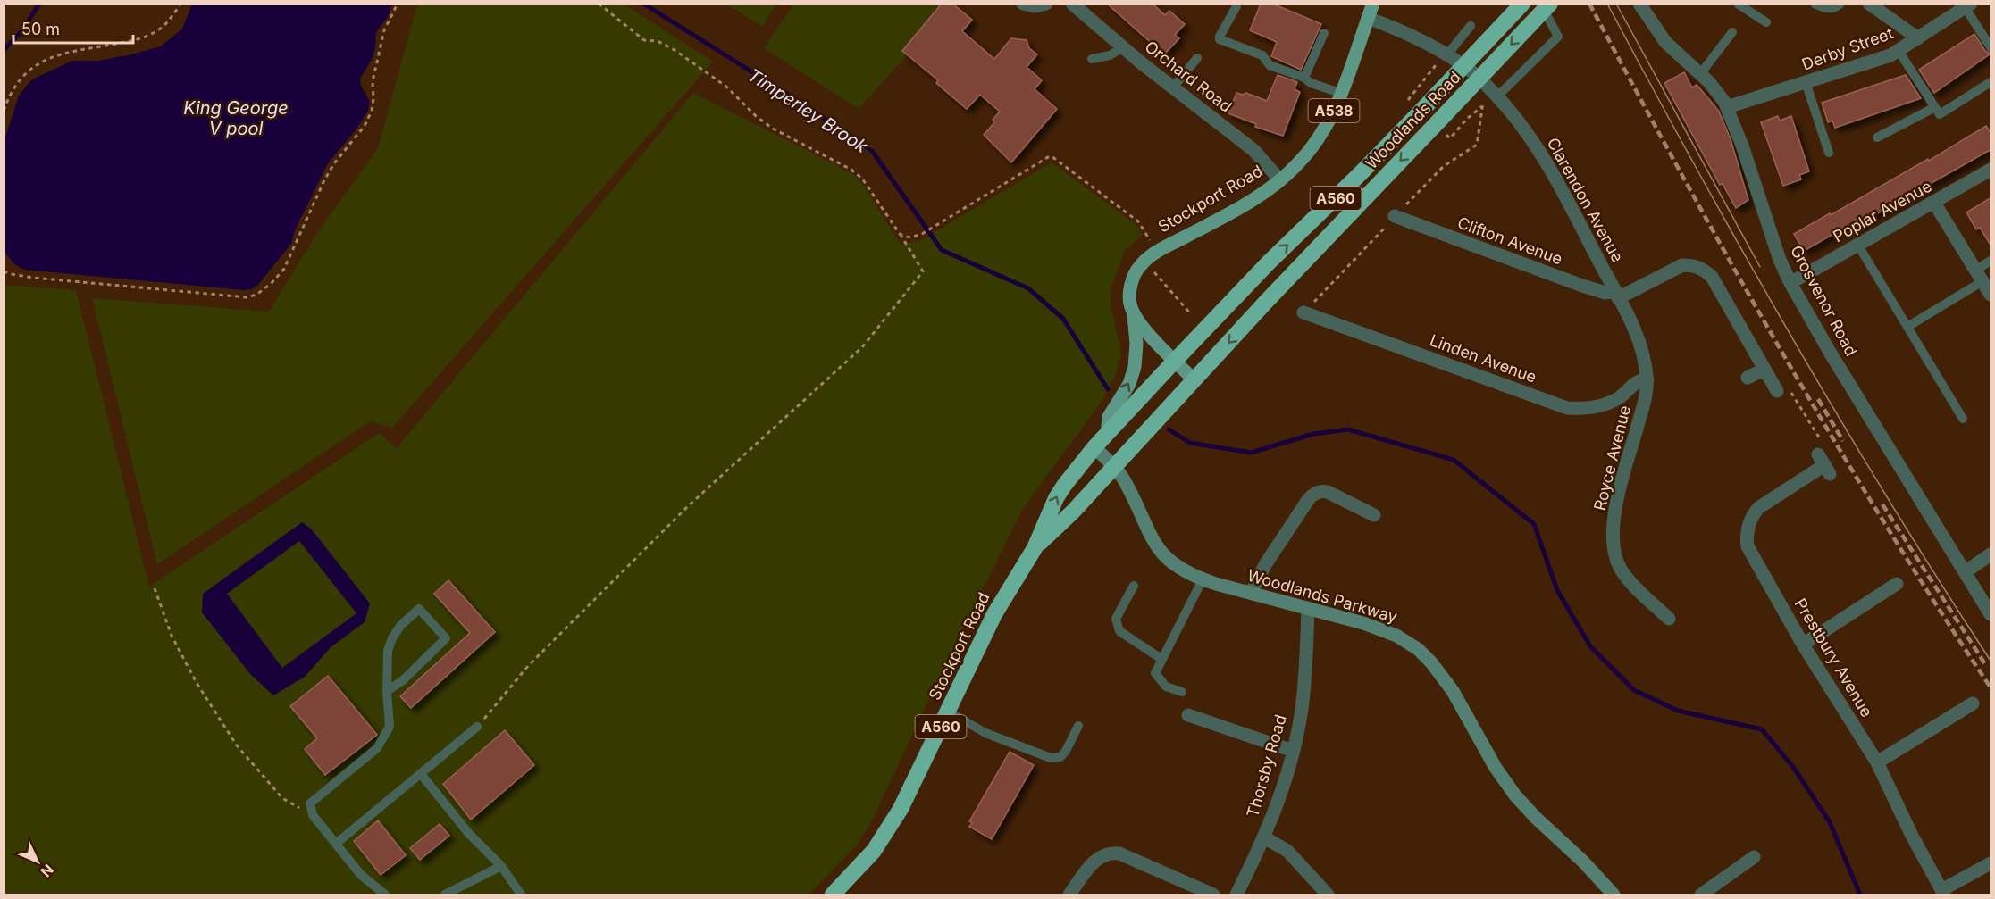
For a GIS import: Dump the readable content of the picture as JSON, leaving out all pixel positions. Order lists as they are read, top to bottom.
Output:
{
  "streets": {
    "highway": ["Woodlands Road", "A560", "Stockport Road"],
    "main road": ["A538"],
    "street": [
      "Derby Street",
      "Orchard Road",
      "Clarendon Avenue",
      "Poplar Avenue",
      "Clifton Avenue",
      "Grosvenor Road",
      "Linden Avenue",
      "Royce Avenue",
      "Woodlands Parkway",
      "Prestbury Avenue",
      "Thorsby Road"
    ]
  },
  "crossings": [
    ["Derby Street", "Grosvenor Road"],
    ["Orchard Road", "Stockport Road"],
    ["Woodlands Road", "Stockport Road"],
    ["Stockport Road", "Clarendon Avenue"],
    ["Stockport Road", "Woodlands Parkway"],
    ["Clarendon Avenue", "Clifton Avenue"],
    ["Clarendon Avenue", "Royce Avenue"],
    ["Poplar Avenue", "Grosvenor Road"],
    ["Clifton Avenue", "Royce Avenue"],
    ["Linden Avenue", "Royce Avenue"],
    ["Woodlands Parkway", "Thorsby Road"]
  ],
  "water": ["King George V pool", "Timperley Brook"],
  "scale_bar": "50 m",
  "north": "bottom right"
}
